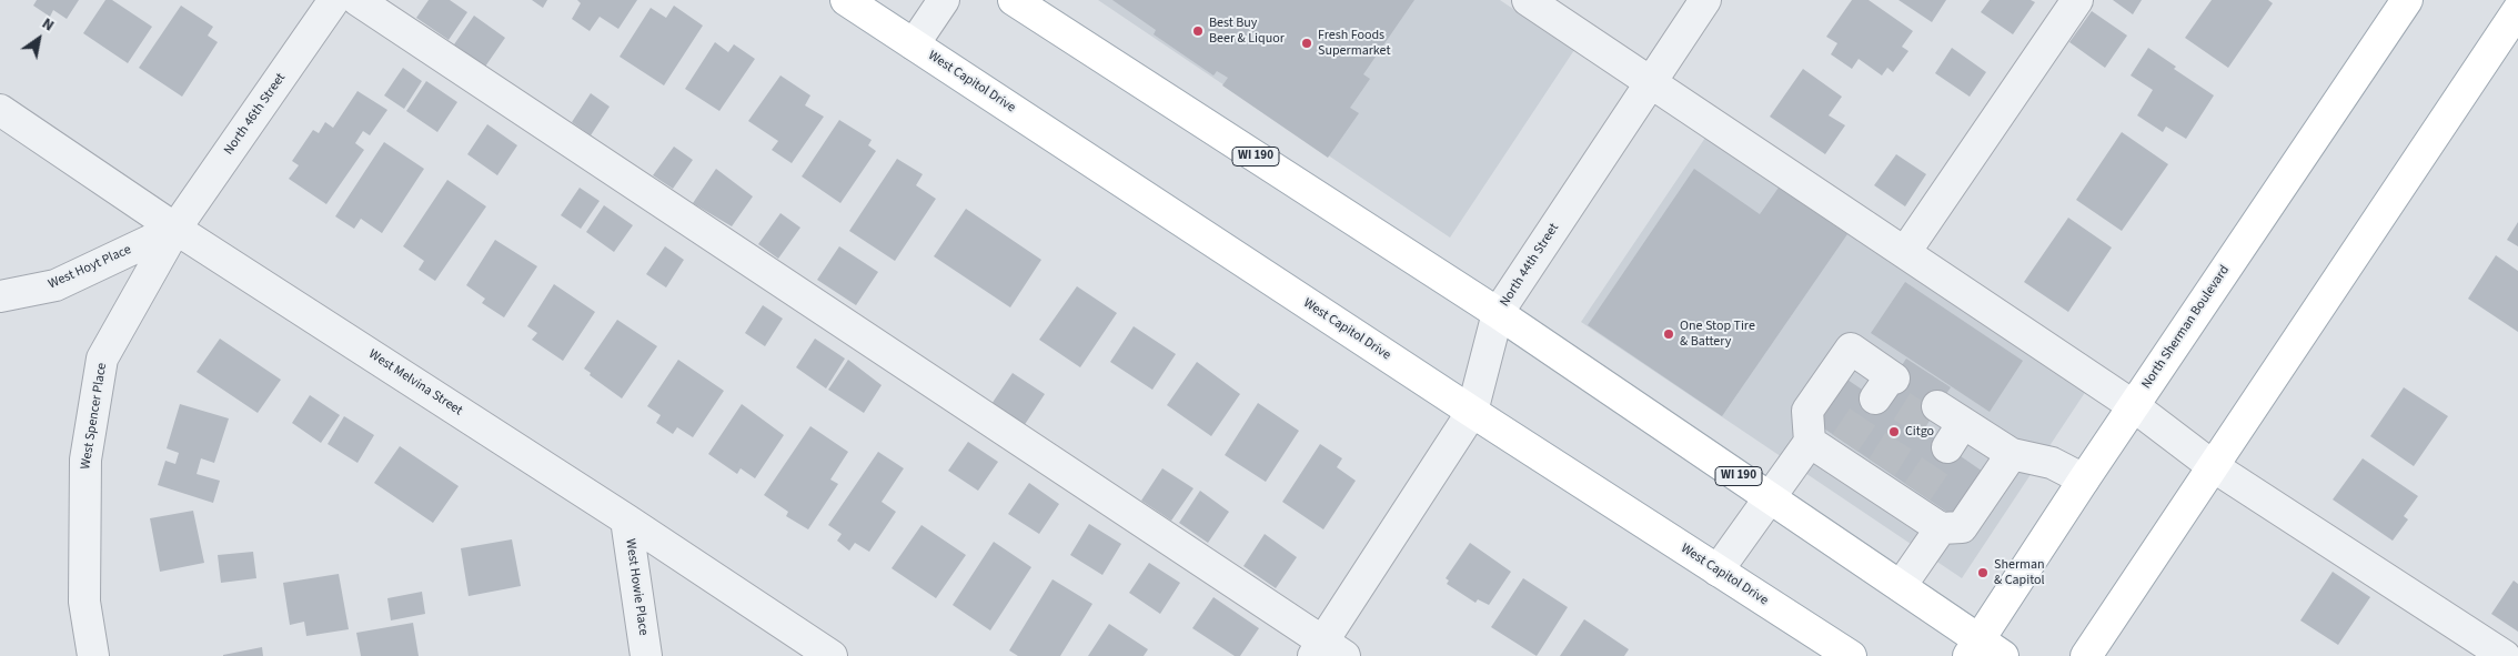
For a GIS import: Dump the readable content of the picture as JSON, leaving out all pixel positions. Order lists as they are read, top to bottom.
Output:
{
  "streets": {
    "main road": ["West Capitol Drive", "WI 190", "North Sherman Boulevard"],
    "street": [
      "North 46th Street",
      "North 44th Street",
      "West Hoyt Place",
      "West Melvina Street",
      "West Spencer Place",
      "West Howie Place"
    ]
  },
  "crossings": [
    ["West Capitol Drive", "North 44th Street"],
    ["North 46th Street", "West Hoyt Place"],
    ["North 46th Street", "West Melvina Street"],
    ["North 46th Street", "West Spencer Place"],
    ["WI 190", "North 44th Street"],
    ["WI 190", "North Sherman Boulevard"],
    ["West Hoyt Place", "West Melvina Street"],
    ["West Hoyt Place", "West Spencer Place"],
    ["West Melvina Street", "West Spencer Place"],
    ["West Melvina Street", "West Howie Place"]
  ],
  "places": [
    "Best Buy Beer & Liquor",
    "Fresh Foods Supermarket",
    "One Stop Tire & Battery",
    "Citgo",
    "Sherman & Capitol"
  ],
  "north": "top right"
}
